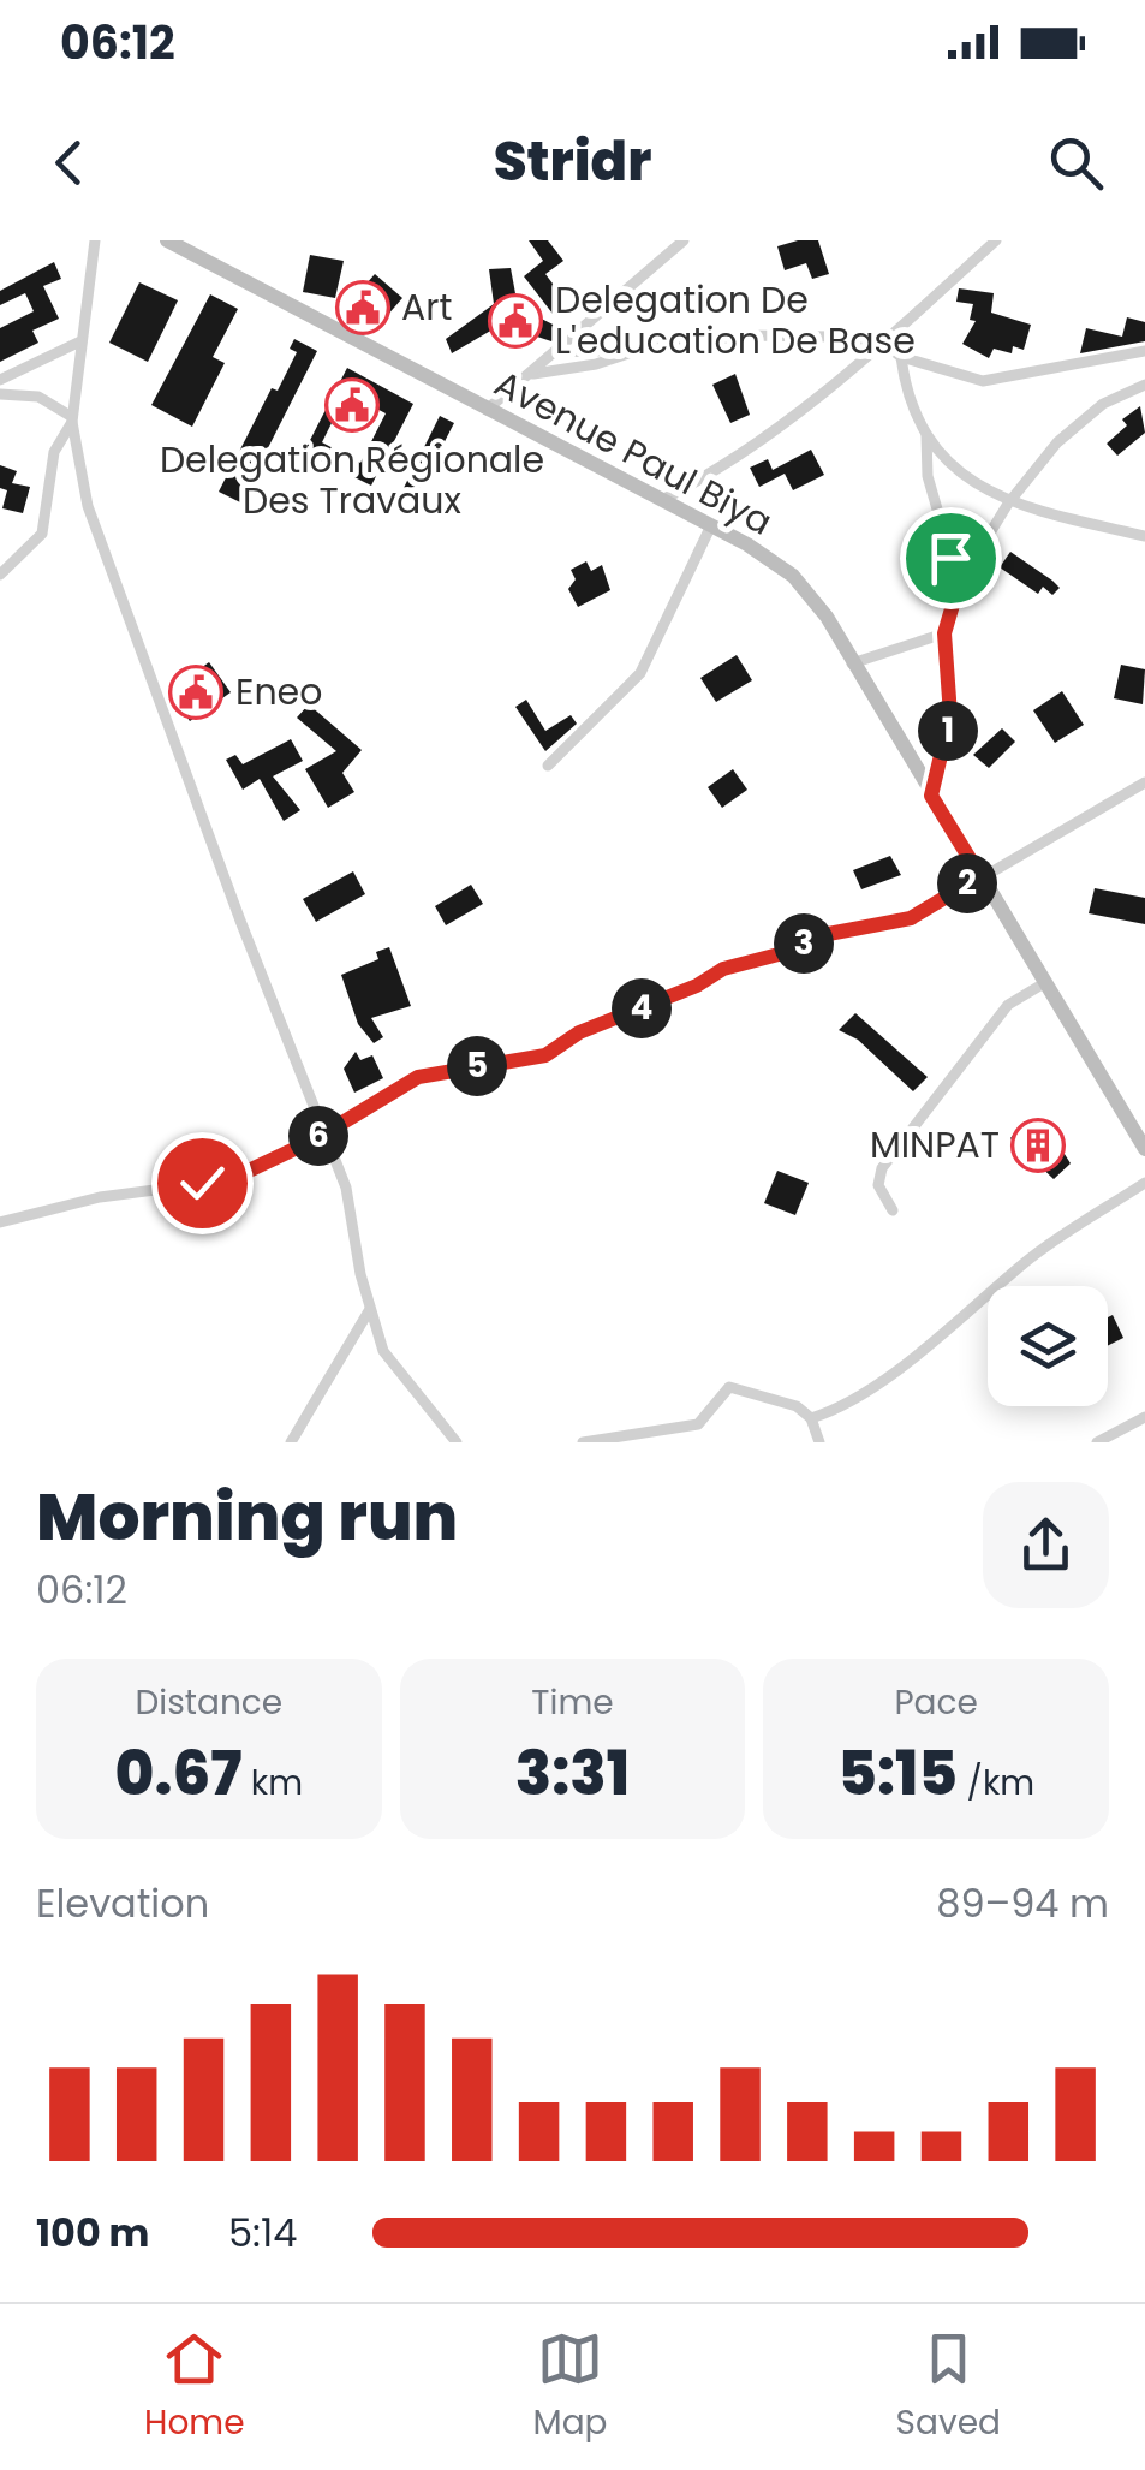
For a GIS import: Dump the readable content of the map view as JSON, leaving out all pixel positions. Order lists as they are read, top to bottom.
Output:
{
  "streets": {
    "main road": ["Avenue Paul Biya"]
  },
  "places": {
    "public building": [
      "Art",
      "Delegation De L'education De Base",
      "Delegation Régionale Des Travaux",
      "Eneo"
    ],
    "building": ["MINPAT"]
  },
  "page": {
    "status": "06:12",
    "header": "Stridr",
    "pins": [
      "1",
      "2",
      "3",
      "4",
      "5",
      "6"
    ],
    "heading": ["Morning run", "06:12"],
    "stats": [
      ["Distance", "0.67 km"],
      ["Time", "3:31"],
      ["Pace", "5:15 /km"]
    ],
    "chart": ["Elevation", "89–94 m"],
    "list": [
      {
        "name": "100 m",
        "note": "5:14"
      }
    ],
    "tabs": ["Home", "Map", "Saved"]
  }
}
